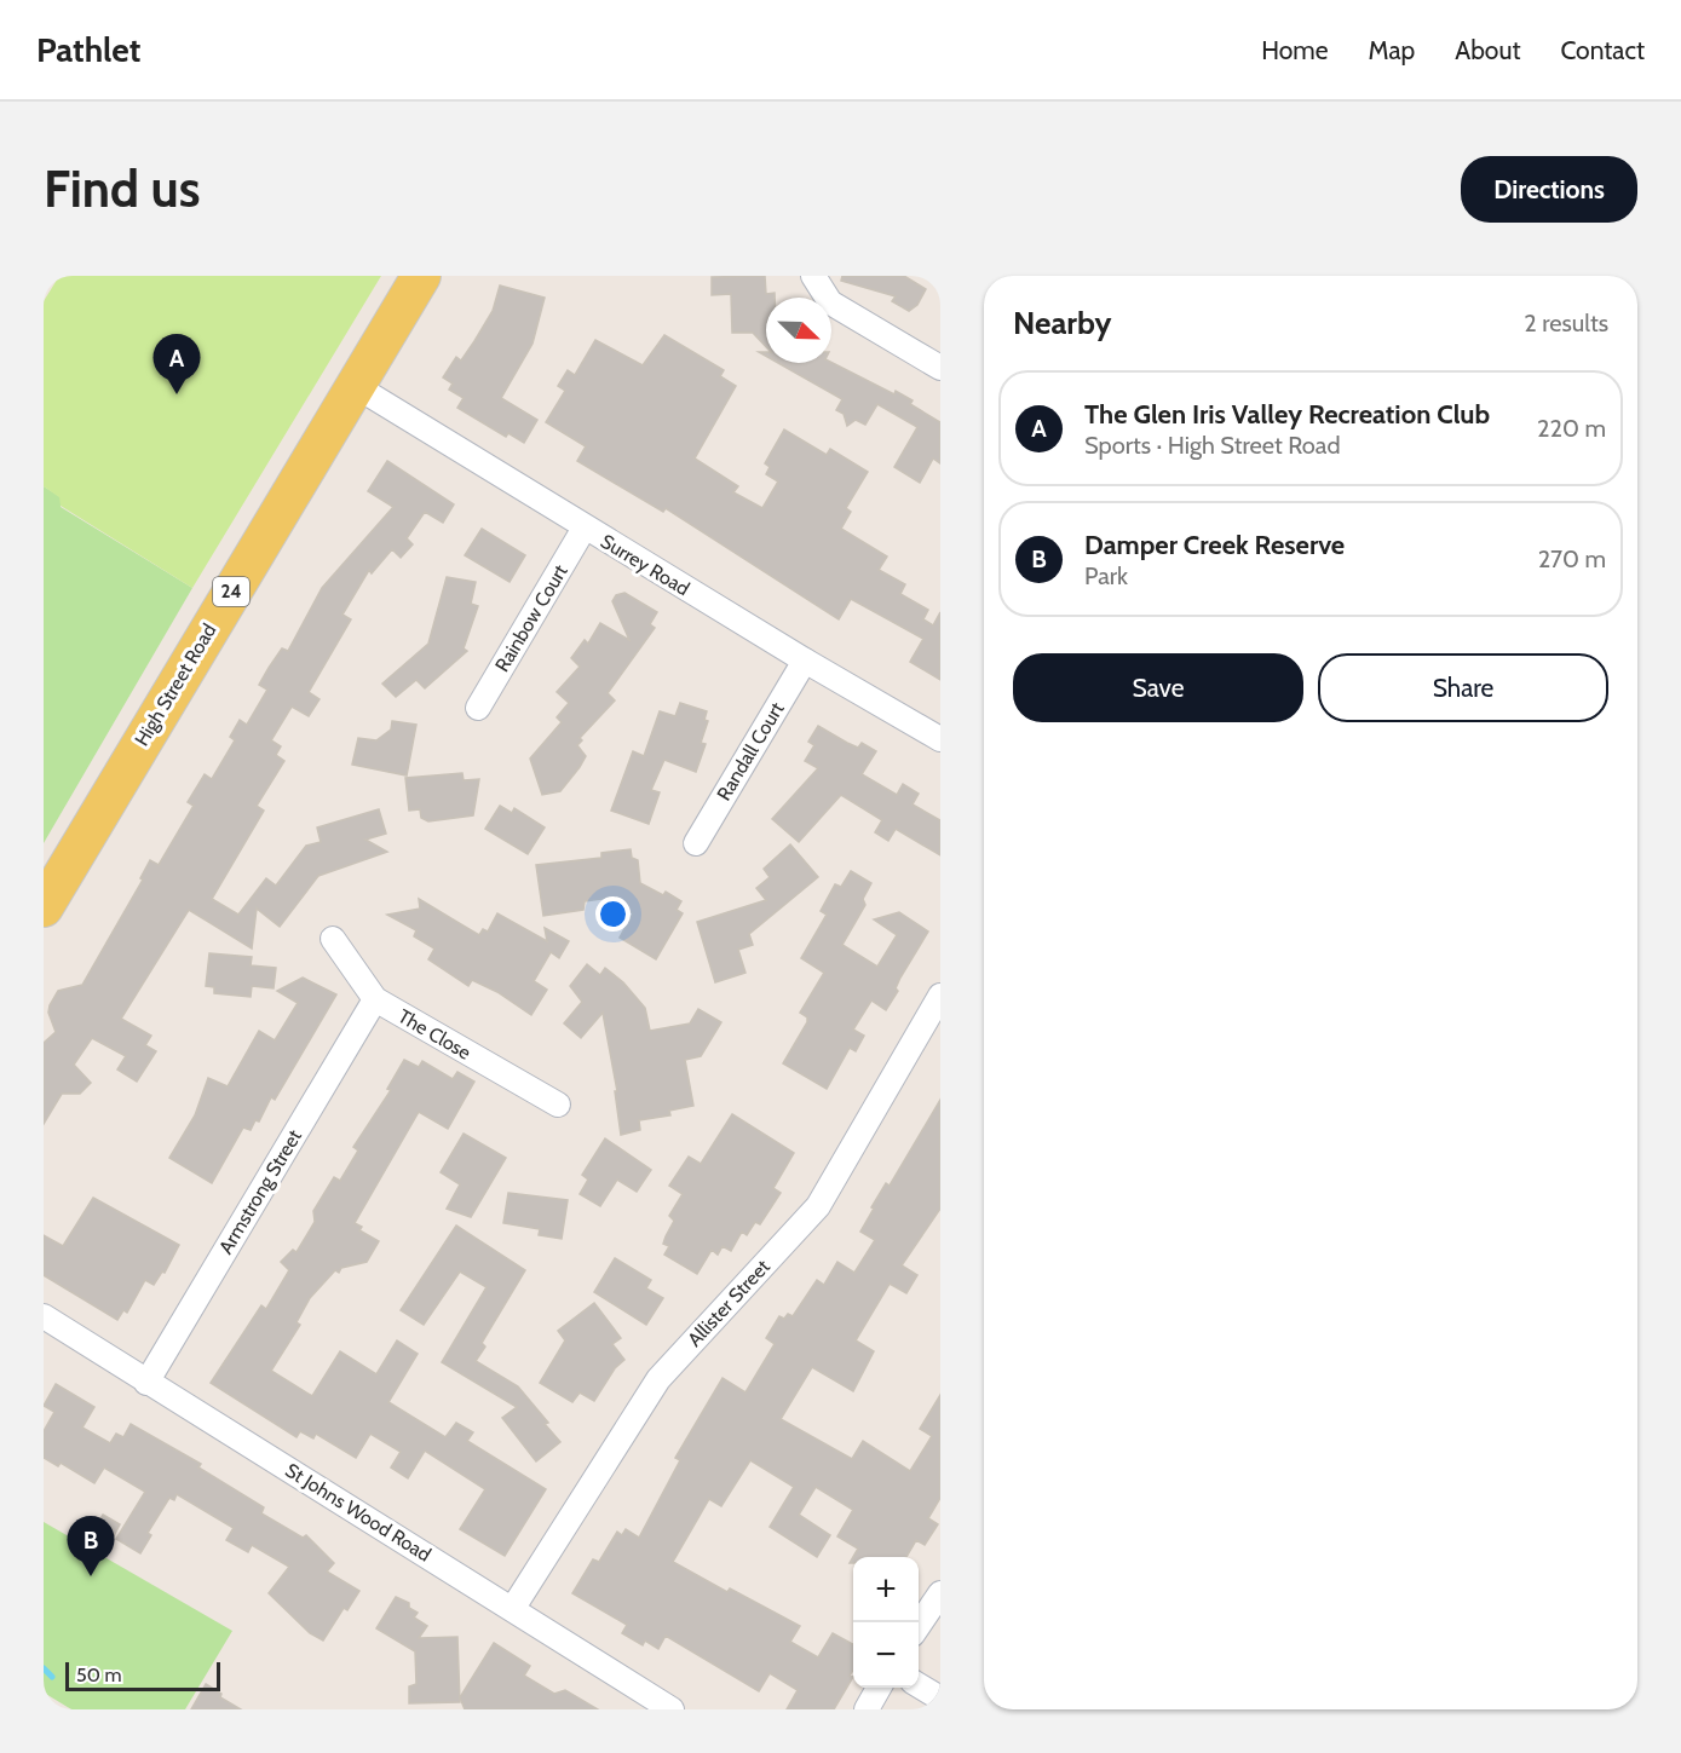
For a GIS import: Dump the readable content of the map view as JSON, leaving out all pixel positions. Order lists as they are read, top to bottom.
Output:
{
  "streets": {
    "main road": ["24", "High Street Road"],
    "street": [
      "Surrey Road",
      "Rainbow Court",
      "Randall Court",
      "The Close",
      "Armstrong Street",
      "Allister Street",
      "St Johns Wood Road"
    ]
  },
  "crossings": [
    ["Surrey Road", "Rainbow Court"],
    ["Surrey Road", "High Street Road"],
    ["Surrey Road", "Randall Court"],
    ["The Close", "Armstrong Street"],
    ["Armstrong Street", "St Johns Wood Road"],
    ["Allister Street", "St Johns Wood Road"]
  ],
  "scale_bar": "50 m",
  "north": "bottom right",
  "page": {
    "header": "Pathlet",
    "nav": [
      "Home",
      "Map",
      "About",
      "Contact"
    ],
    "buttons": [
      "Directions",
      ["Save", "Share"]
    ],
    "title": "Find us",
    "heading": ["Nearby", "2 results"],
    "pins": ["A", "B"],
    "list": [
      {
        "mark": "A",
        "name": "The Glen Iris Valley Recreation Club",
        "note": "Sports · High Street Road",
        "value": "220 m"
      },
      {
        "mark": "B",
        "name": "Damper Creek Reserve",
        "note": "Park",
        "value": "270 m"
      }
    ],
    "map_buttons": ["+", "−"],
    "scale": "50 m"
  }
}
